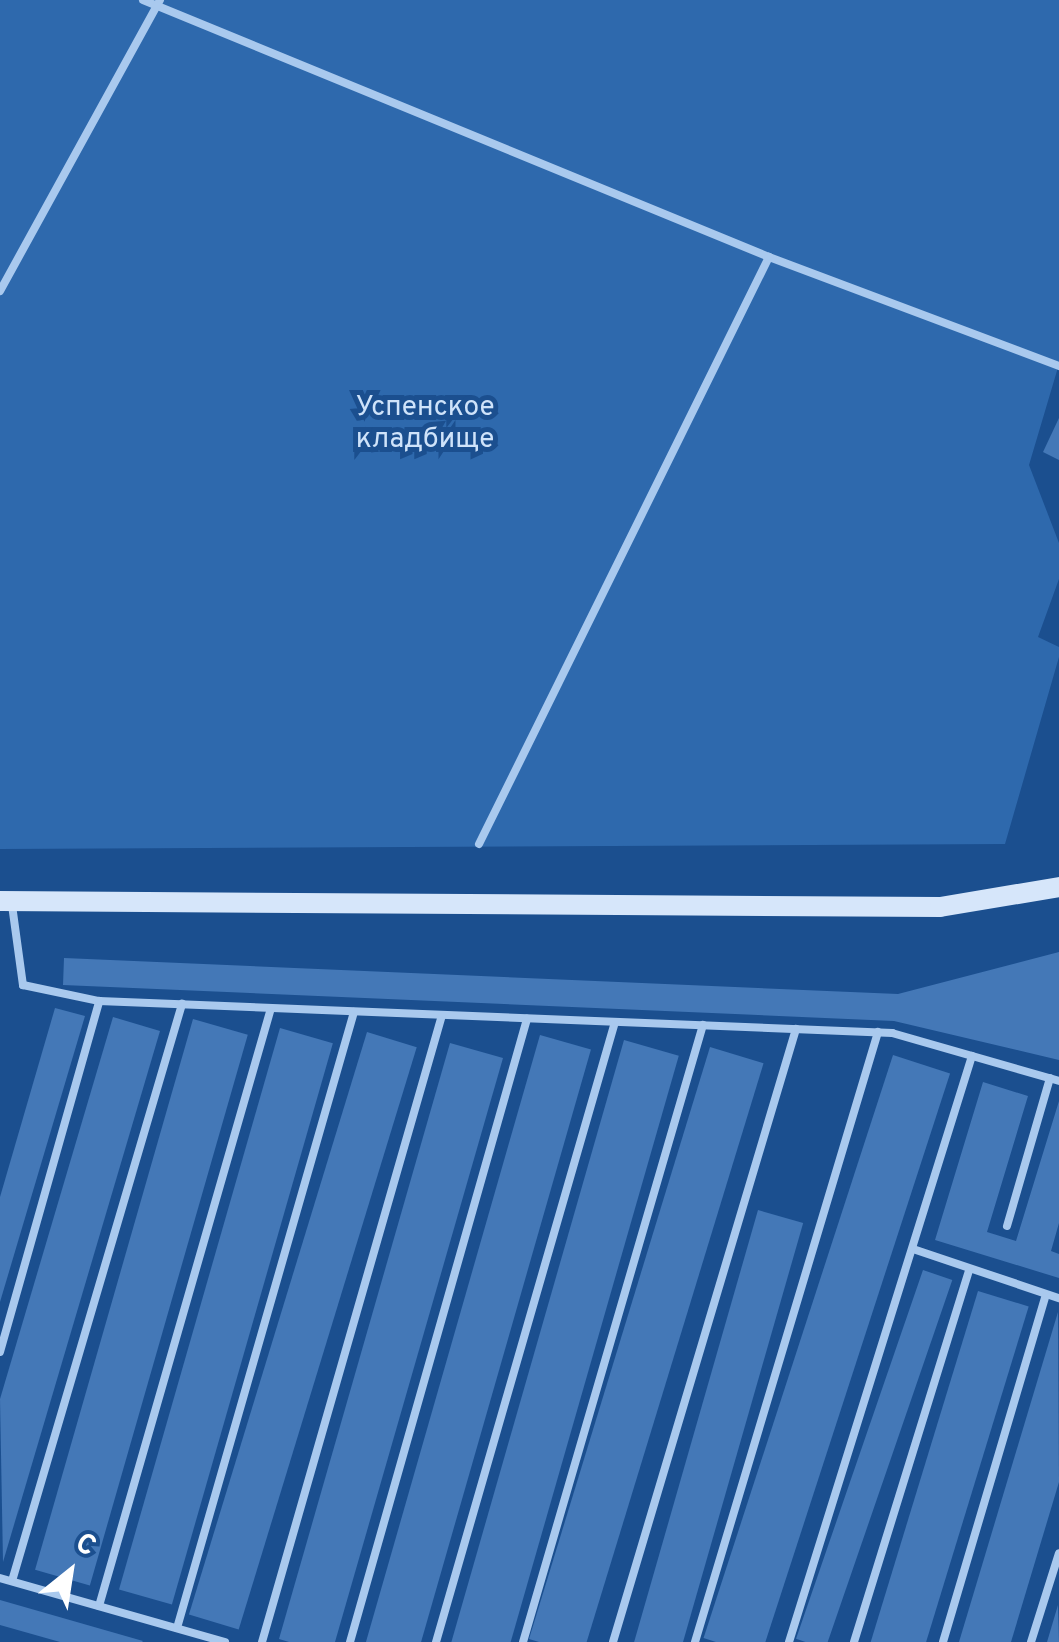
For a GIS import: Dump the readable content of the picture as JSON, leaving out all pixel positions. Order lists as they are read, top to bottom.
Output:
{
  "parks": ["Успенское кладбище"],
  "north": "top right"
}
